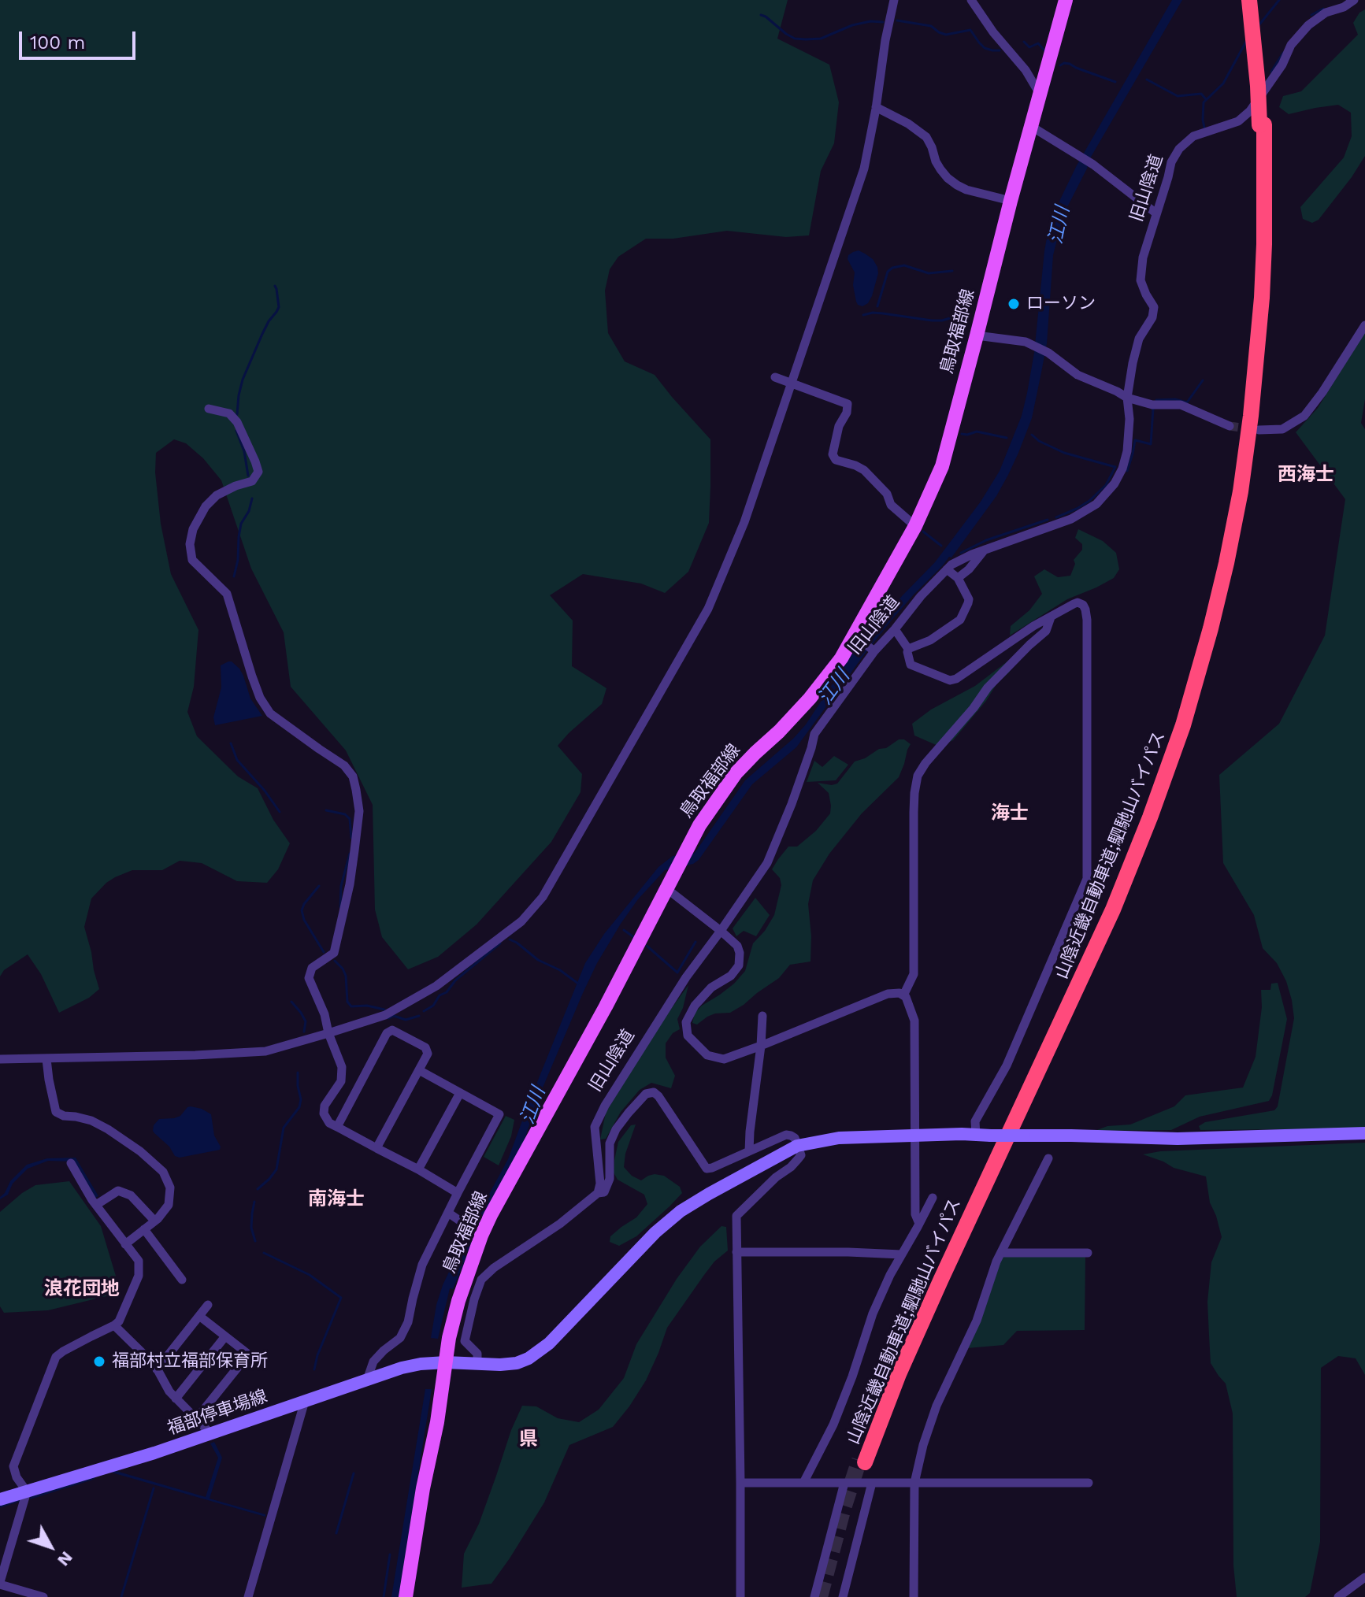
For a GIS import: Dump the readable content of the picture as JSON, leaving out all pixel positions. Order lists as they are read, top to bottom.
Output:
{
  "streets": {
    "highway": ["山陰近畿自動車道;駟馳山バイパス"],
    "main road": ["鳥取福部線"],
    "street": ["旧山陰道", "福部停車場線"]
  },
  "crossings": [
    ["鳥取福部線", "福部停車場線"]
  ],
  "districts": [
    "西海士",
    "海士",
    "南海士",
    "浪花団地",
    "県"
  ],
  "water": ["江川"],
  "places": ["ローソン", "福部村立福部保育所"],
  "scale_bar": "100 m",
  "north": "bottom right"
}
